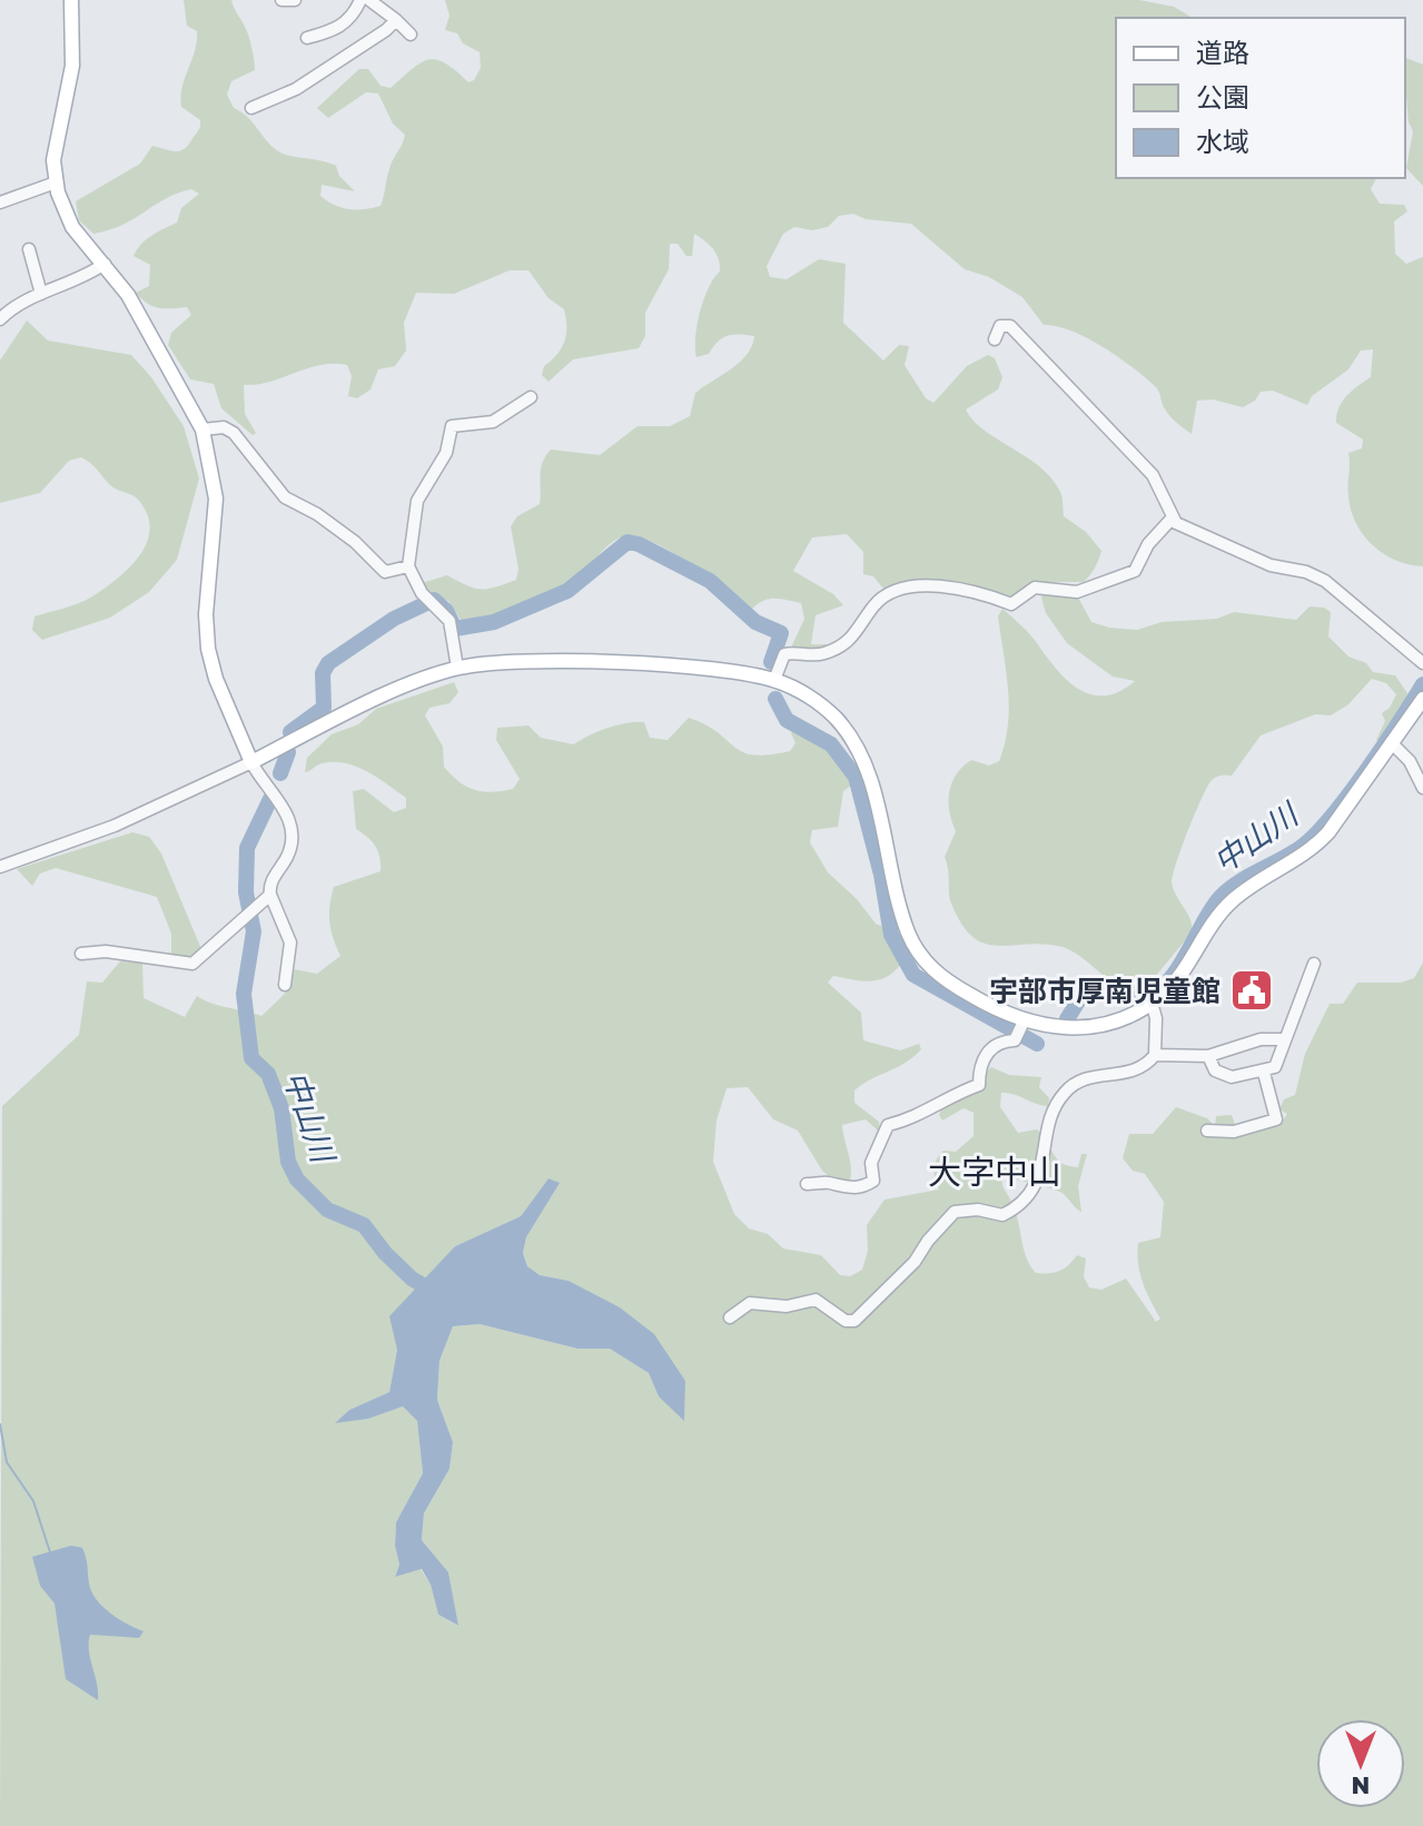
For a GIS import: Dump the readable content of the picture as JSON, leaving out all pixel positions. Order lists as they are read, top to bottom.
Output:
{
  "districts": ["大字中山"],
  "water": ["中山川"],
  "places": {
    "public building": ["宇部市厚南児童館"]
  },
  "legend": ["道路", "公園", "水域"],
  "north": "bottom"
}
